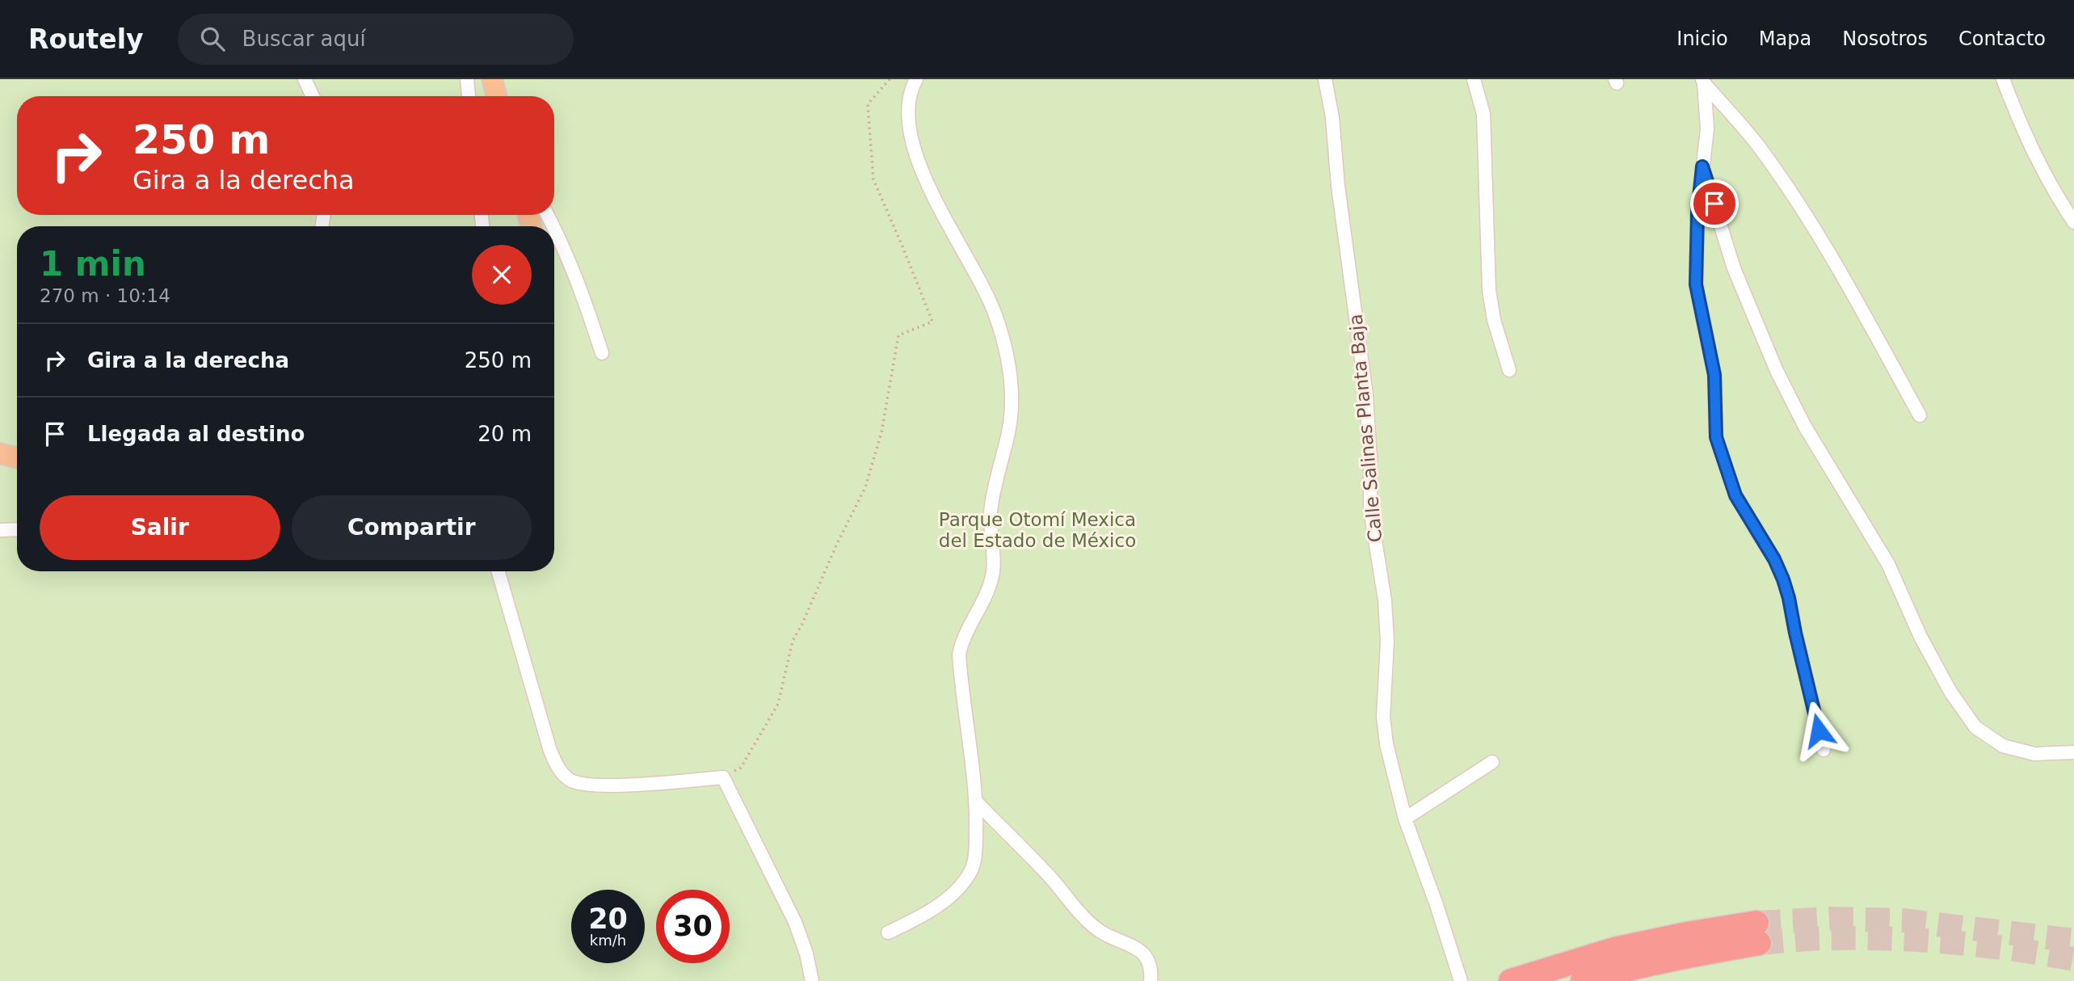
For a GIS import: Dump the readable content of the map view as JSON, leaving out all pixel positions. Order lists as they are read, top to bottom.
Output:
{
  "streets": {
    "street": ["Calle Salinas Planta Baja"]
  },
  "parks": ["Parque Otomí Mexica del Estado de México"],
  "page": {
    "header": "Routely",
    "search": "Buscar aquí",
    "nav": [
      "Inicio",
      "Mapa",
      "Nosotros",
      "Contacto"
    ],
    "turn": ["250 m", "Gira a la derecha"],
    "heading": ["1 min", "270 m · 10:14"],
    "list": [
      {
        "name": "Gira a la derecha",
        "value": "250 m"
      },
      {
        "name": "Llegada al destino",
        "value": "20 m"
      }
    ],
    "buttons": ["Salir", "Compartir"],
    "speed": "20 km/h",
    "limit": "30"
  }
}
